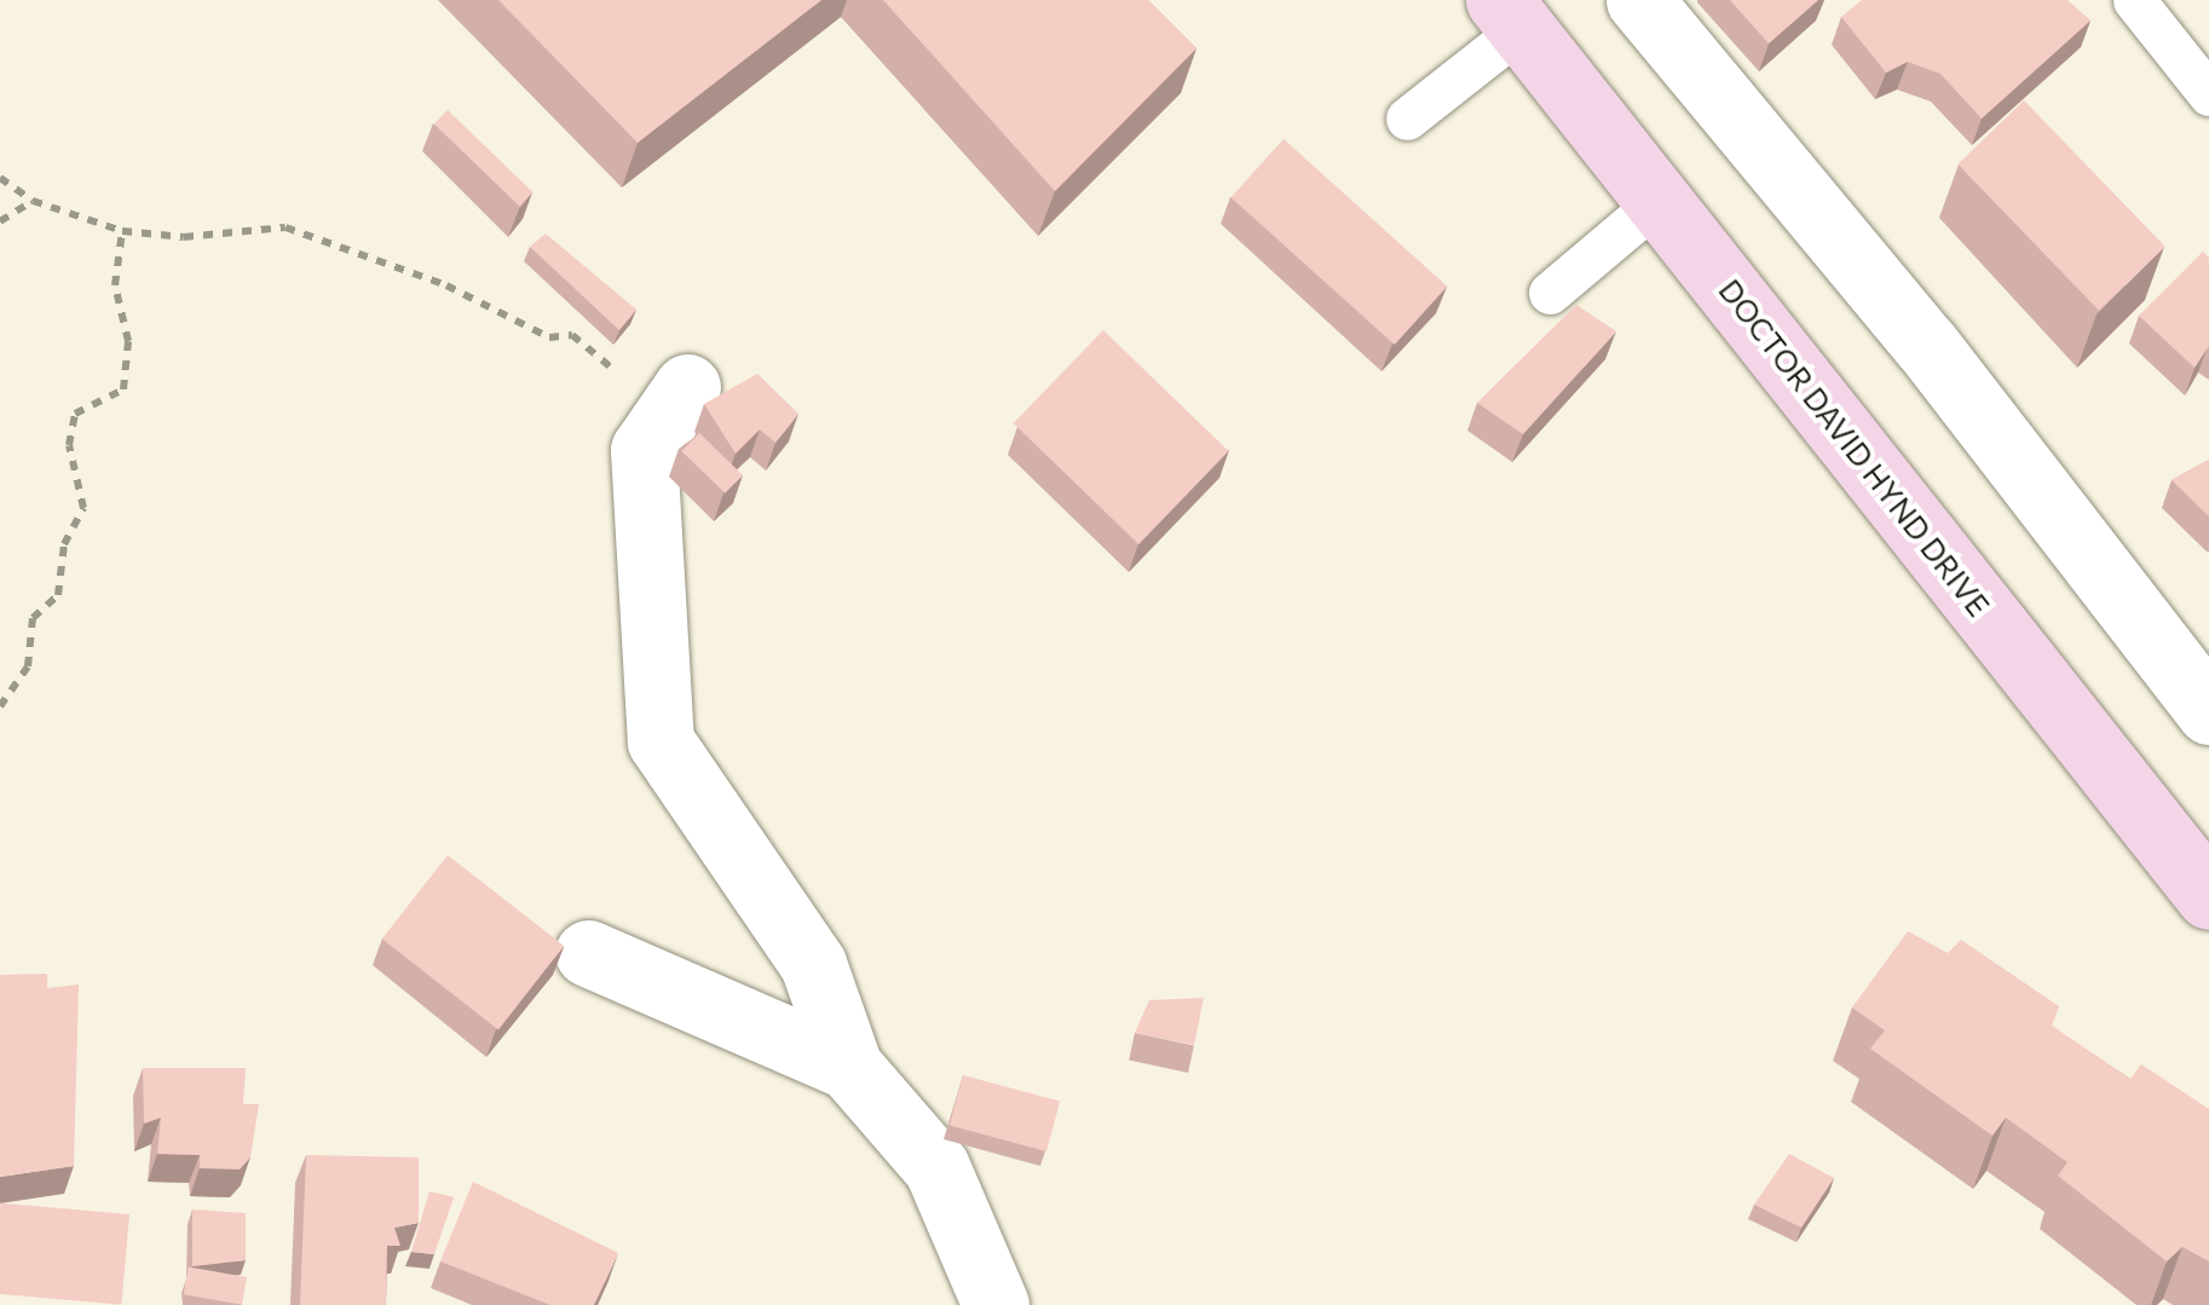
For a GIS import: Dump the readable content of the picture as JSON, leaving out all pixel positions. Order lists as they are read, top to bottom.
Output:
{
  "streets": {
    "main road": ["DOCTOR DAVID HYND DRIVE"]
  }
}
